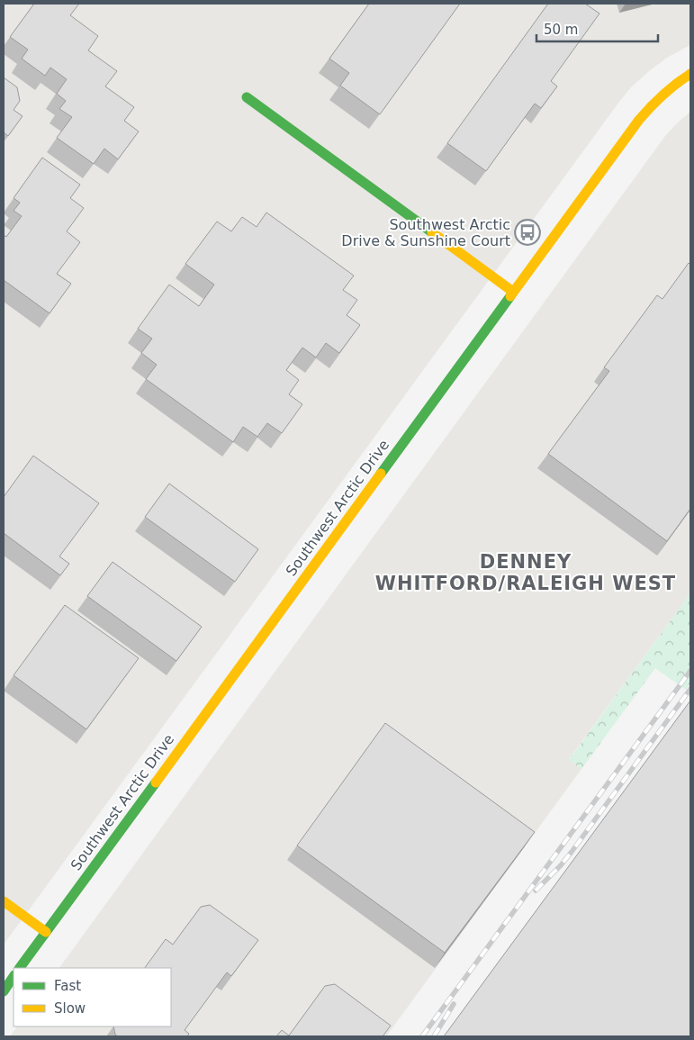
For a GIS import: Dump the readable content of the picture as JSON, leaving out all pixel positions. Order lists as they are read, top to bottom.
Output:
{
  "streets": {
    "street": ["Southwest Arctic Drive"]
  },
  "districts": ["DENNEY WHITFORD/RALEIGH WEST"],
  "places": {
    "bus stop": ["Southwest Arctic Drive & Sunshine Court"]
  },
  "legend": ["Fast", "Slow"],
  "scale_bar": "50 m"
}
